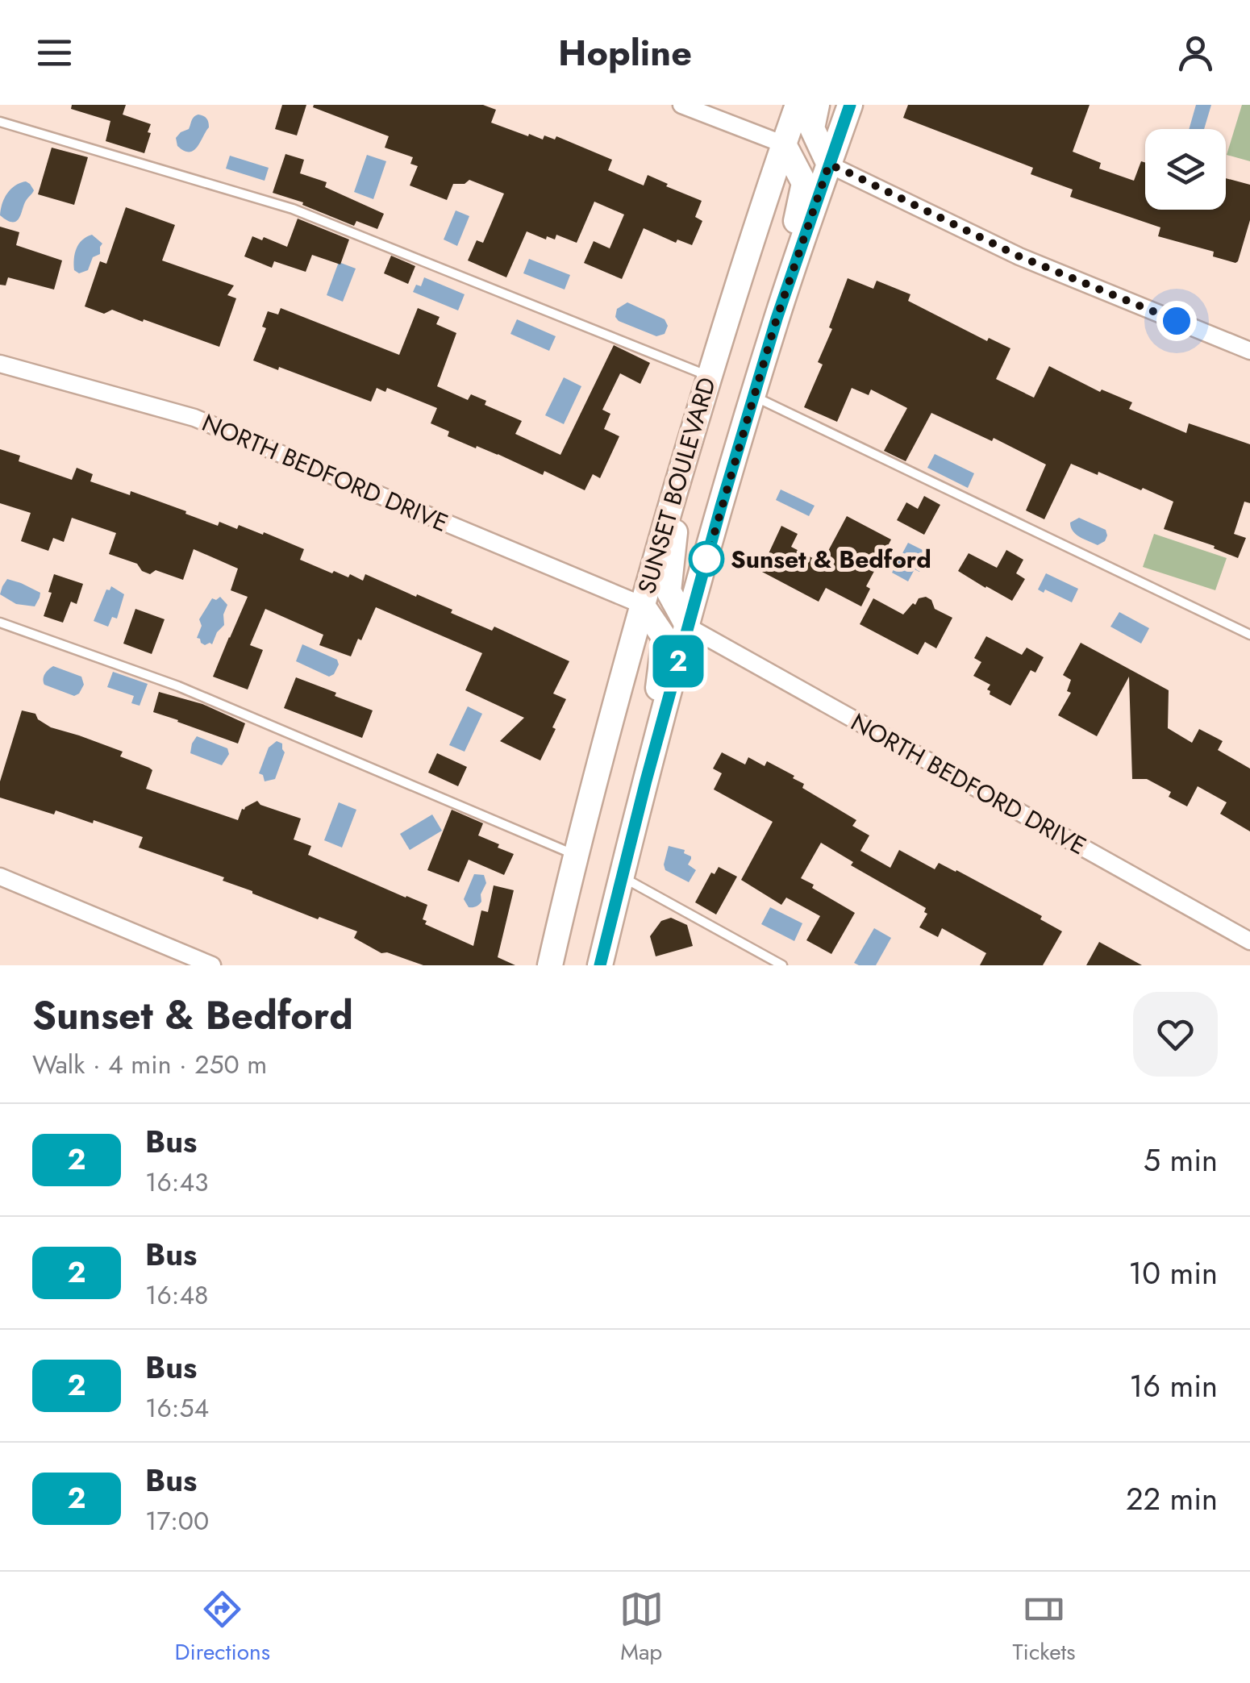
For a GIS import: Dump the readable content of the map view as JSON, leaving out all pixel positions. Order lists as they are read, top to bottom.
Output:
{
  "streets": {
    "main road": ["SUNSET BOULEVARD"],
    "street": ["NORTH BEDFORD DRIVE"]
  },
  "crossings": [
    ["NORTH BEDFORD DRIVE", "SUNSET BOULEVARD"]
  ],
  "places": ["Sunset & Bedford"],
  "lines": ["bus line 2"],
  "page": {
    "header": "Hopline",
    "on_map": "2",
    "heading": ["Sunset & Bedford", "Walk · 4 min · 250 m"],
    "list": [
      {
        "mark": "2",
        "name": "Bus",
        "note": "16:43",
        "value": "5 min"
      },
      {
        "mark": "2",
        "name": "Bus",
        "note": "16:48",
        "value": "10 min"
      },
      {
        "mark": "2",
        "name": "Bus",
        "note": "16:54",
        "value": "16 min"
      },
      {
        "mark": "2",
        "name": "Bus",
        "note": "17:00",
        "value": "22 min"
      }
    ],
    "tabs": ["Directions", "Map", "Tickets"]
  }
}
